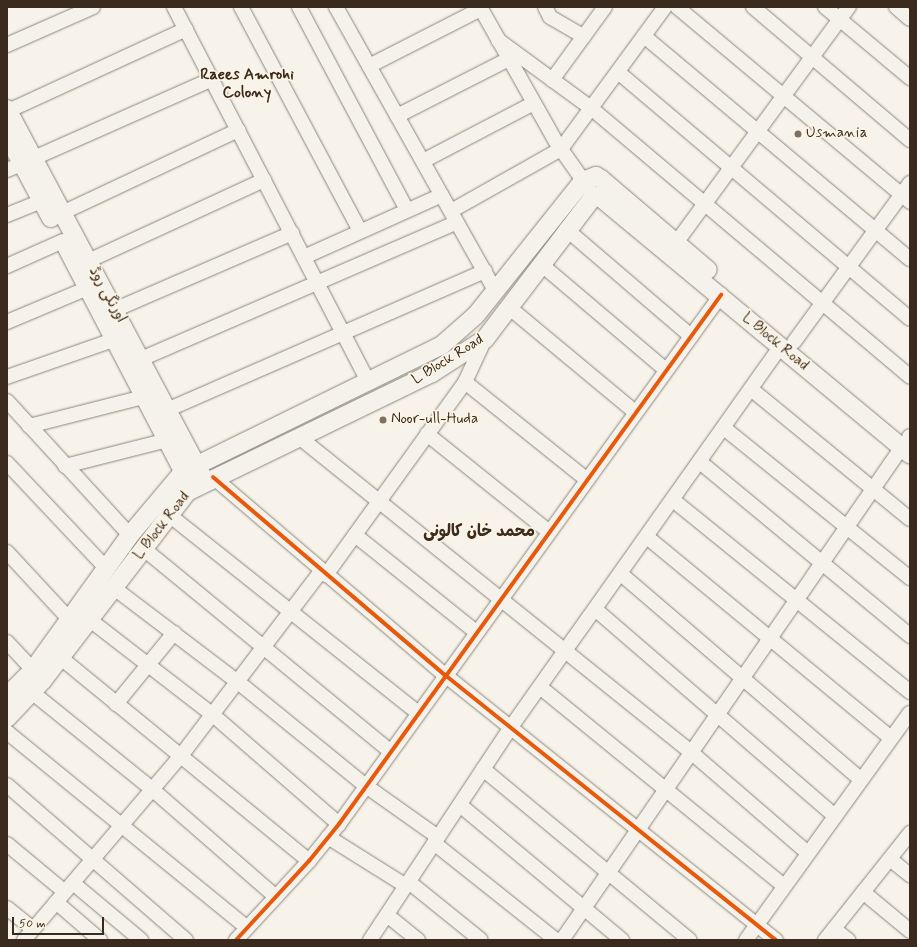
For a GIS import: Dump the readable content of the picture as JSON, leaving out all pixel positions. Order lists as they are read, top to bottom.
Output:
{
  "streets": {
    "main road": ["اورنگی روڈ", "L Block Road"]
  },
  "crossings": [
    ["اورنگی روڈ", "L Block Road"]
  ],
  "districts": ["Raees Amrohi Colony", "محمد خان کالونی"],
  "places": ["Usmania", "Noor-ull-Huda"],
  "scale_bar": "50 m"
}
